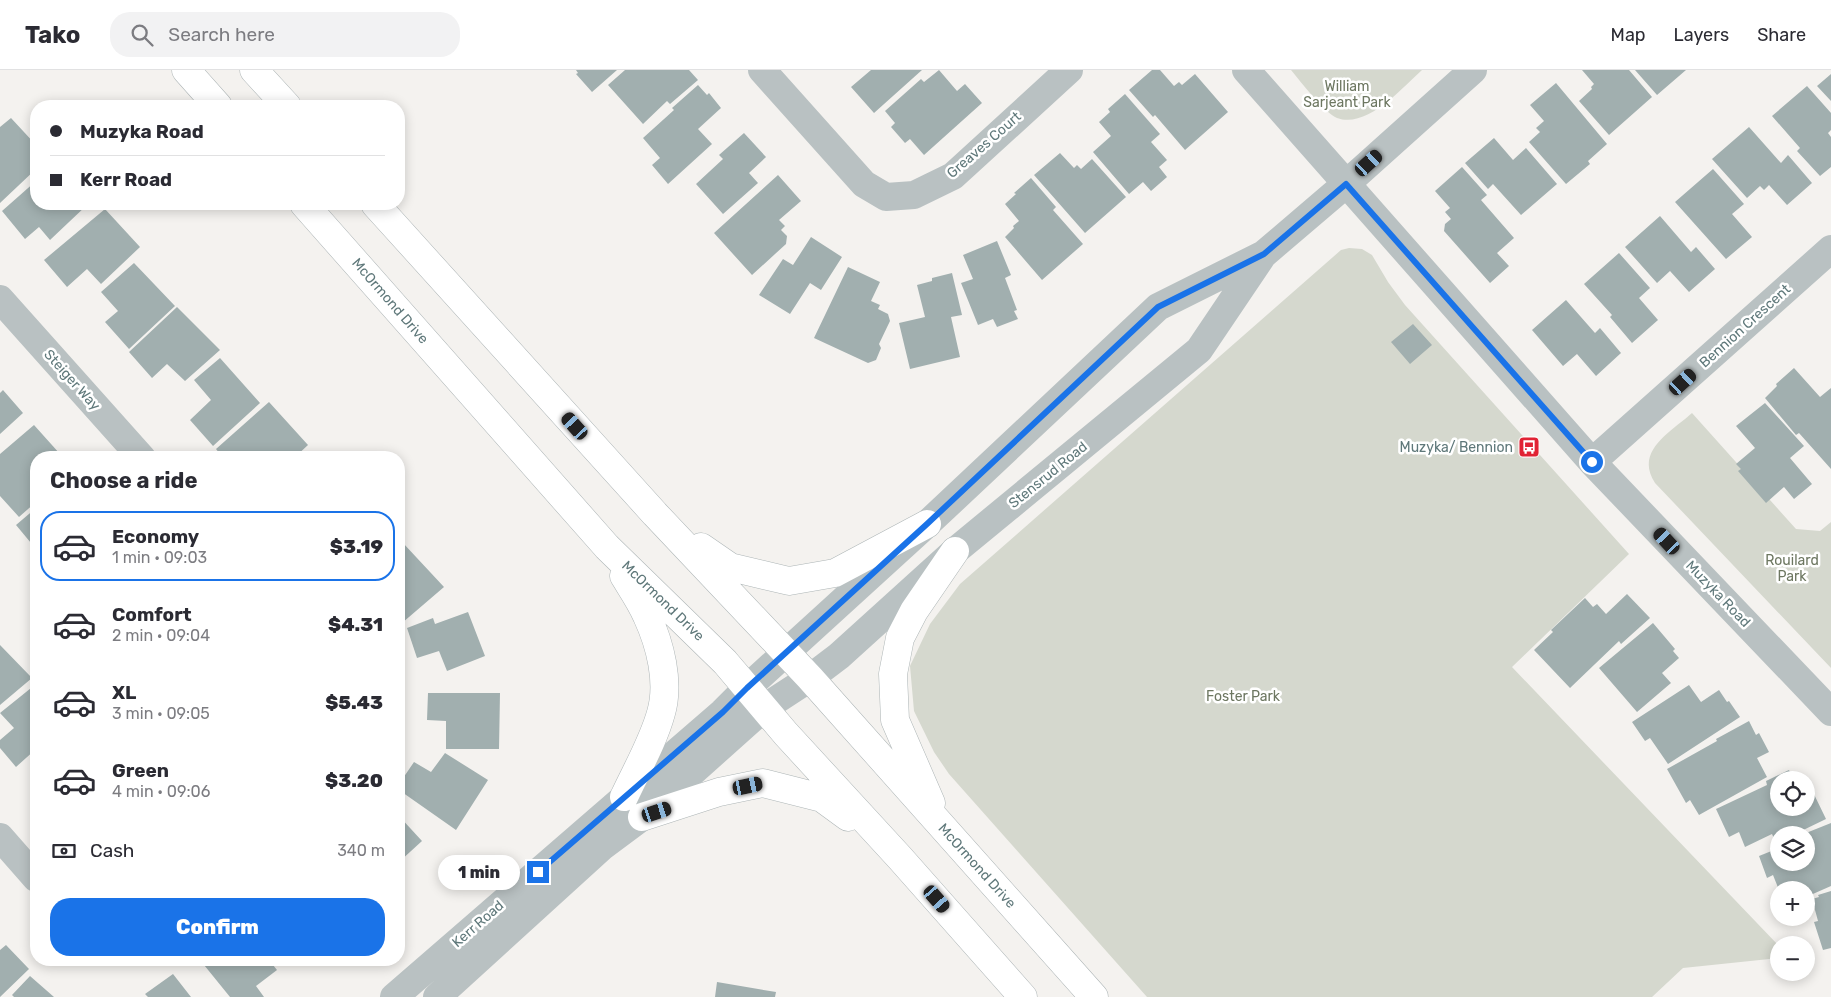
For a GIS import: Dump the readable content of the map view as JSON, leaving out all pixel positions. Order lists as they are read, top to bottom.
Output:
{
  "streets": {
    "main road": ["McOrmond Drive"],
    "street": [
      "Greaves Court",
      "Bennion Crescent",
      "Steiger Way",
      "Stensrud Road",
      "Muzyka Road",
      "Kerr Road"
    ]
  },
  "crossings": [
    ["McOrmond Drive", "Stensrud Road"],
    ["McOrmond Drive", "Kerr Road"],
    ["Bennion Crescent", "Muzyka Road"],
    ["Stensrud Road", "Muzyka Road"],
    ["Stensrud Road", "Kerr Road"]
  ],
  "parks": ["William Sarjeant Park", "Rouilard Park", "Foster Park"],
  "places": {
    "bus stop": ["Muzyka/ Bennion"]
  },
  "page": {
    "header": "Tako",
    "search": "Search here",
    "nav": ["Map", "Layers", "Share"],
    "banner": ["Muzyka Road", "Kerr Road"],
    "heading": "Choose a ride",
    "list": [
      {
        "name": "Economy",
        "note": "1 min · 09:03",
        "value": "$3.19"
      },
      {
        "name": "Comfort",
        "note": "2 min · 09:04",
        "value": "$4.31"
      },
      {
        "name": "XL",
        "note": "3 min · 09:05",
        "value": "$5.43"
      },
      {
        "name": "Green",
        "note": "4 min · 09:06",
        "value": "$3.20"
      }
    ],
    "map_buttons": ["+", "−"],
    "pay": ["Cash", "340 m"],
    "bubble": "1 min",
    "buttons": "Confirm"
  }
}
